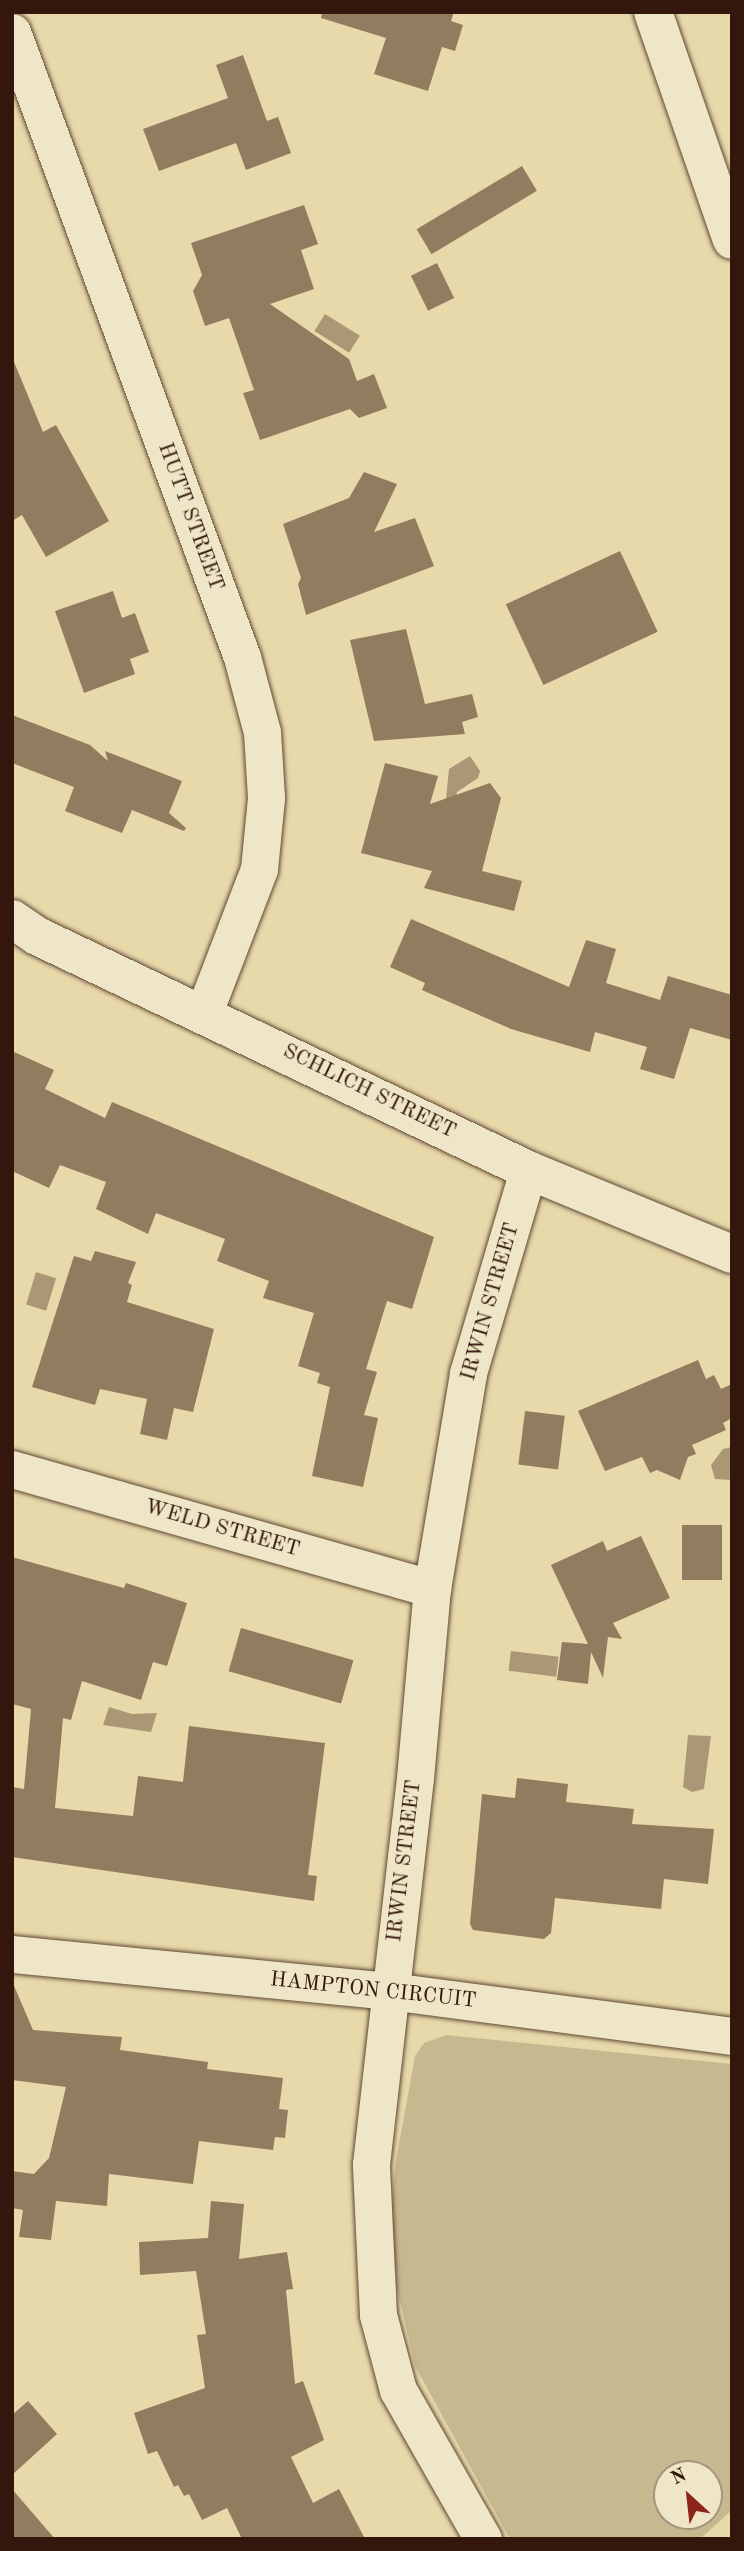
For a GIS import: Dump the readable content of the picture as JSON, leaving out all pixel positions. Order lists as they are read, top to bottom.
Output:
{
  "streets": {
    "street": [
      "HUTT STREET",
      "SCHLICH STREET",
      "IRWIN STREET",
      "WELD STREET",
      "HAMPTON CIRCUIT"
    ]
  },
  "crossings": [
    ["HUTT STREET", "SCHLICH STREET"],
    ["SCHLICH STREET", "IRWIN STREET"],
    ["IRWIN STREET", "WELD STREET"],
    ["IRWIN STREET", "HAMPTON CIRCUIT"]
  ],
  "north": "top left"
}
